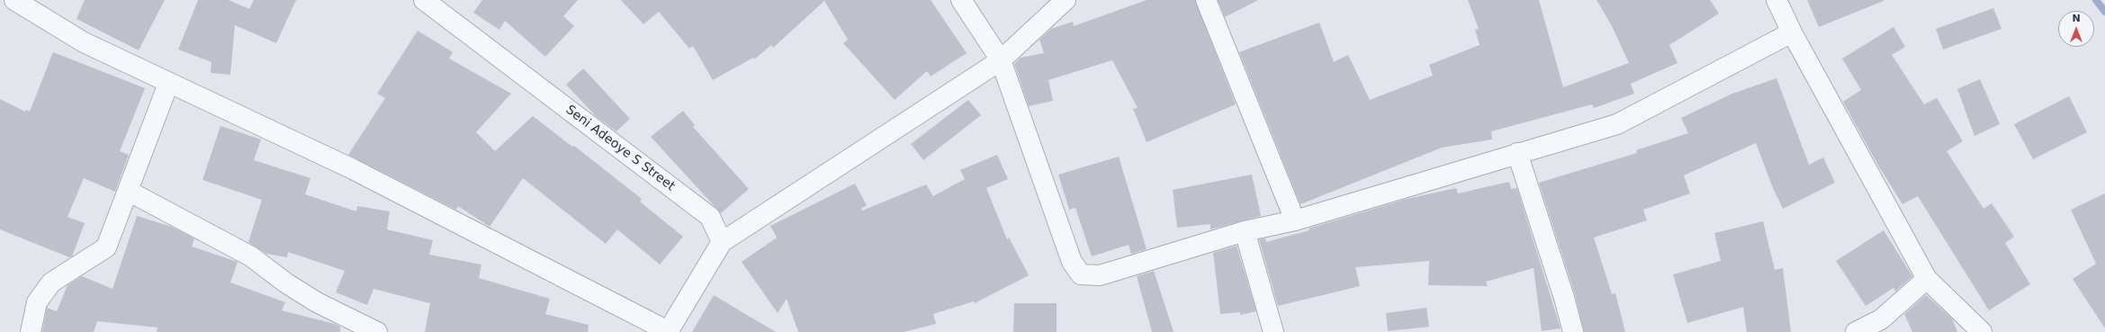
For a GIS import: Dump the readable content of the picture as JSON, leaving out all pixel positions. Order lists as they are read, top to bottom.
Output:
{
  "streets": {
    "street": ["Seni Adeoye S Street"]
  },
  "north": "top"
}
